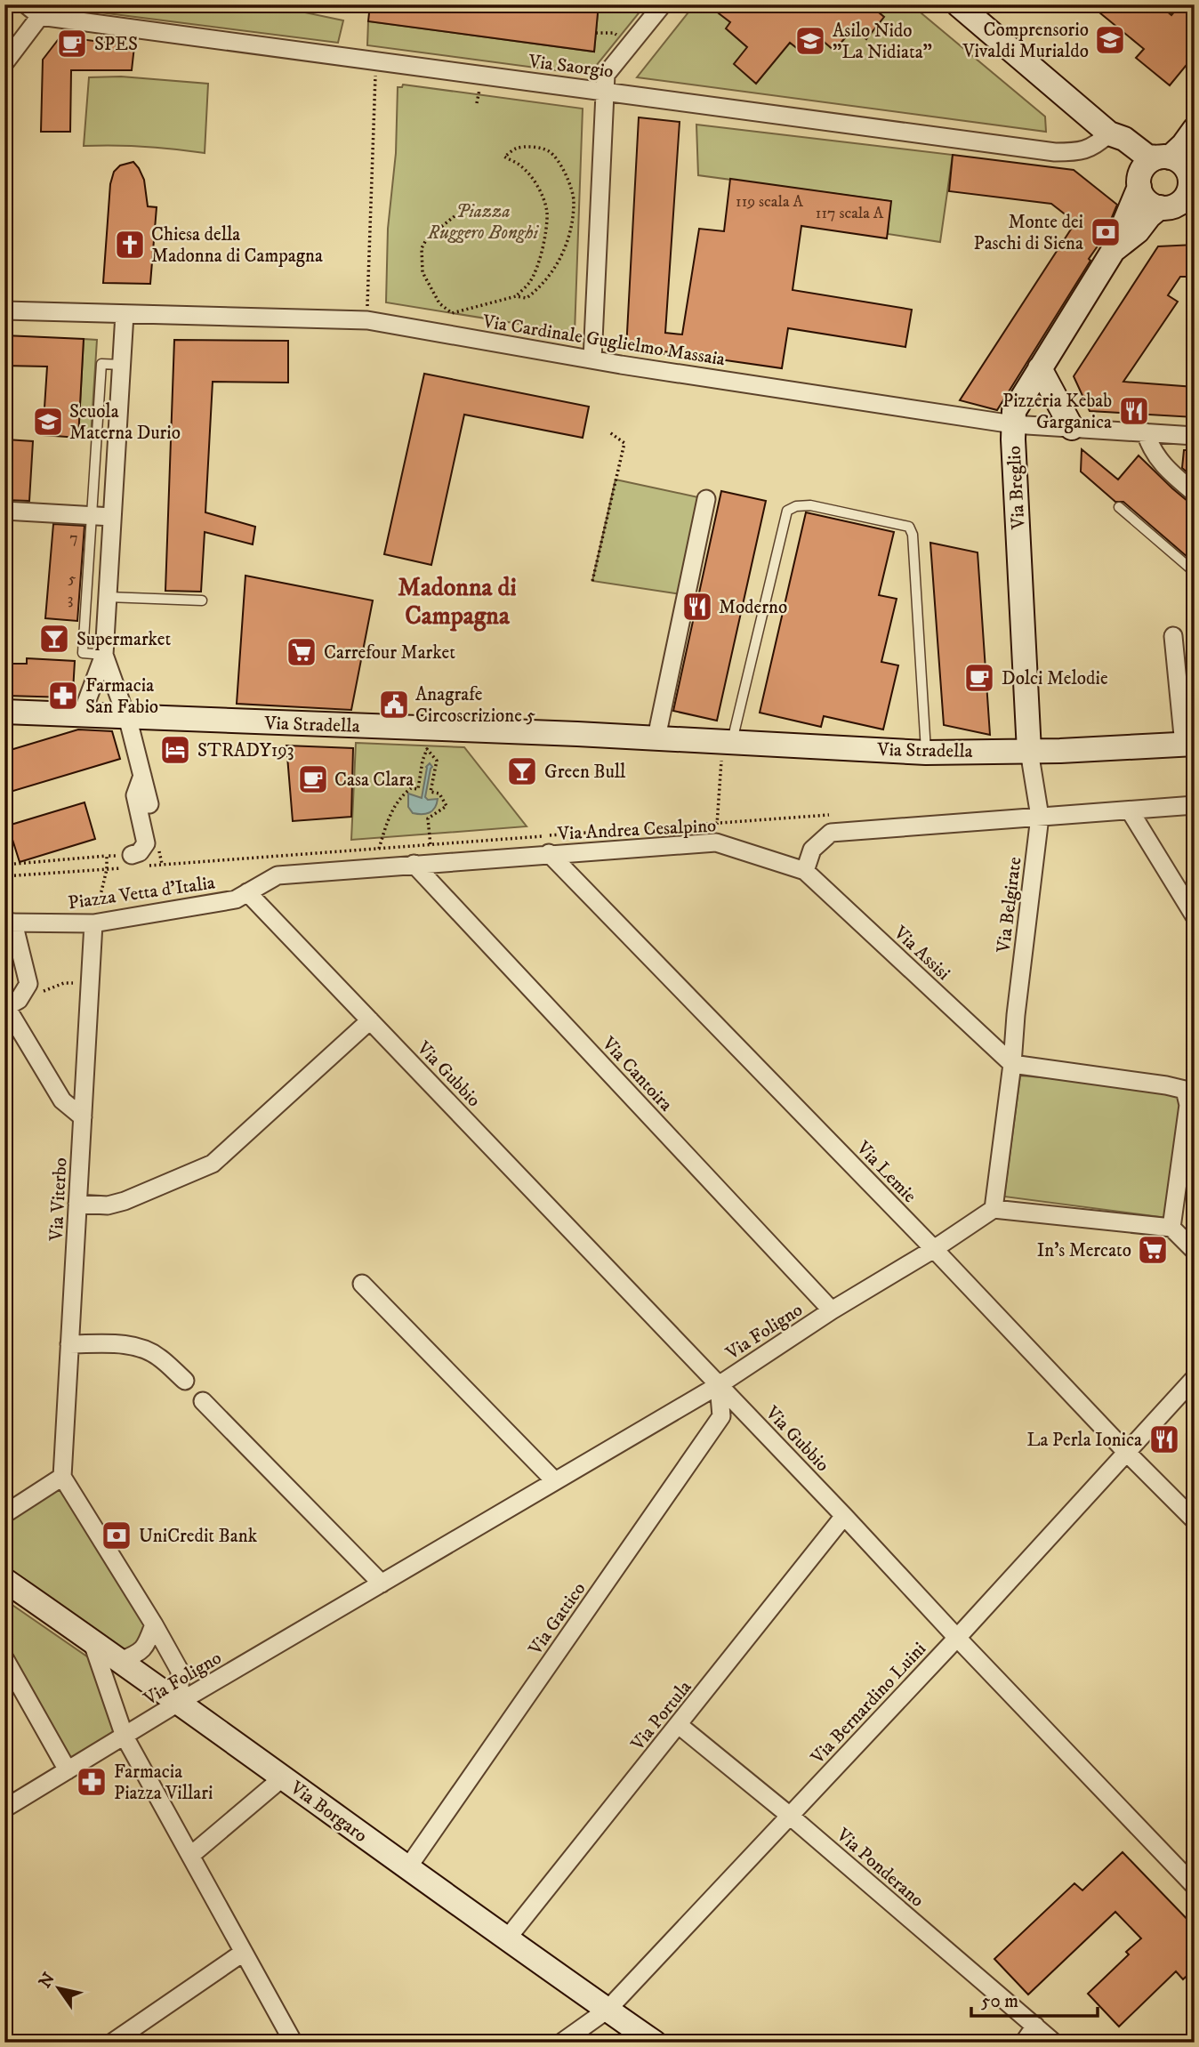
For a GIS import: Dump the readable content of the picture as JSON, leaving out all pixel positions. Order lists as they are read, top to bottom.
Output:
{
  "streets": {
    "street": [
      "Via Saorgio",
      "Via Cardinale Guglielmo Massaia",
      "Via Breglio",
      "Via Stradella",
      "Via Andrea Cesalpino",
      "Piazza Vetta d'Italia",
      "Via Belgirate",
      "Via Assisi",
      "Via Gubbio",
      "Via Cantoira",
      "Via Lemie",
      "Via Viterbo",
      "Via Foligno",
      "Via Gattico",
      "Via Bernardino Luini",
      "Via Portula",
      "Via Borgaro",
      "Via Ponderano"
    ]
  },
  "crossings": [
    ["Via Cardinale Guglielmo Massaia", "Via Breglio"],
    ["Via Breglio", "Via Stradella"],
    ["Via Breglio", "Via Belgirate"],
    ["Via Stradella", "Piazza Vetta d'Italia"],
    ["Via Stradella", "Via Belgirate"],
    ["Via Andrea Cesalpino", "Piazza Vetta d'Italia"],
    ["Via Andrea Cesalpino", "Via Assisi"],
    ["Via Andrea Cesalpino", "Via Cantoira"],
    ["Via Andrea Cesalpino", "Via Lemie"],
    ["Piazza Vetta d'Italia", "Via Gubbio"],
    ["Piazza Vetta d'Italia", "Via Viterbo"],
    ["Via Belgirate", "Via Assisi"],
    ["Via Belgirate", "Via Foligno"],
    ["Via Gubbio", "Via Foligno"],
    ["Via Gubbio", "Via Gattico"],
    ["Via Gubbio", "Via Bernardino Luini"],
    ["Via Gubbio", "Via Portula"],
    ["Via Cantoira", "Via Foligno"],
    ["Via Lemie", "Via Foligno"],
    ["Via Lemie", "Via Bernardino Luini"],
    ["Via Foligno", "Via Gattico"],
    ["Via Foligno", "Via Borgaro"],
    ["Via Gattico", "Via Borgaro"],
    ["Via Bernardino Luini", "Via Borgaro"],
    ["Via Bernardino Luini", "Via Ponderano"],
    ["Via Portula", "Via Borgaro"],
    ["Via Portula", "Via Ponderano"]
  ],
  "districts": ["Madonna di Campagna"],
  "parks": ["Piazza Ruggero Bonghi"],
  "places": {
    "school or university": ["Comprensorio Vivaldi Murialdo", "Asilo Nido \"La Nidiata\"", "Scuola Materna Durio"],
    "cafe": ["SPES", "Dolci Melodie", "Casa Clara"],
    "bank": ["Monte dei Paschi di Siena", "UniCredit Bank"],
    "church": ["Chiesa della Madonna di Campagna"],
    "restaurant": ["Pizzeria Kebab Garganica", "Moderno", "La Perla Ionica"],
    "bar": ["Supermarket", "Green Bull"],
    "supermarket": ["Carrefour Market", "In's Mercato"],
    "pharmacy": ["Farmacia San Fabio", "Farmacia Piazza Villari"],
    "public building": ["Anagrafe Circoscrizione 5"],
    "hotel": ["STRADY193"]
  },
  "house_numbers": [
    "119 scala A",
    "117 scala A",
    "7",
    "5",
    "3"
  ],
  "scale_bar": "50 m",
  "north": "top left"
}
